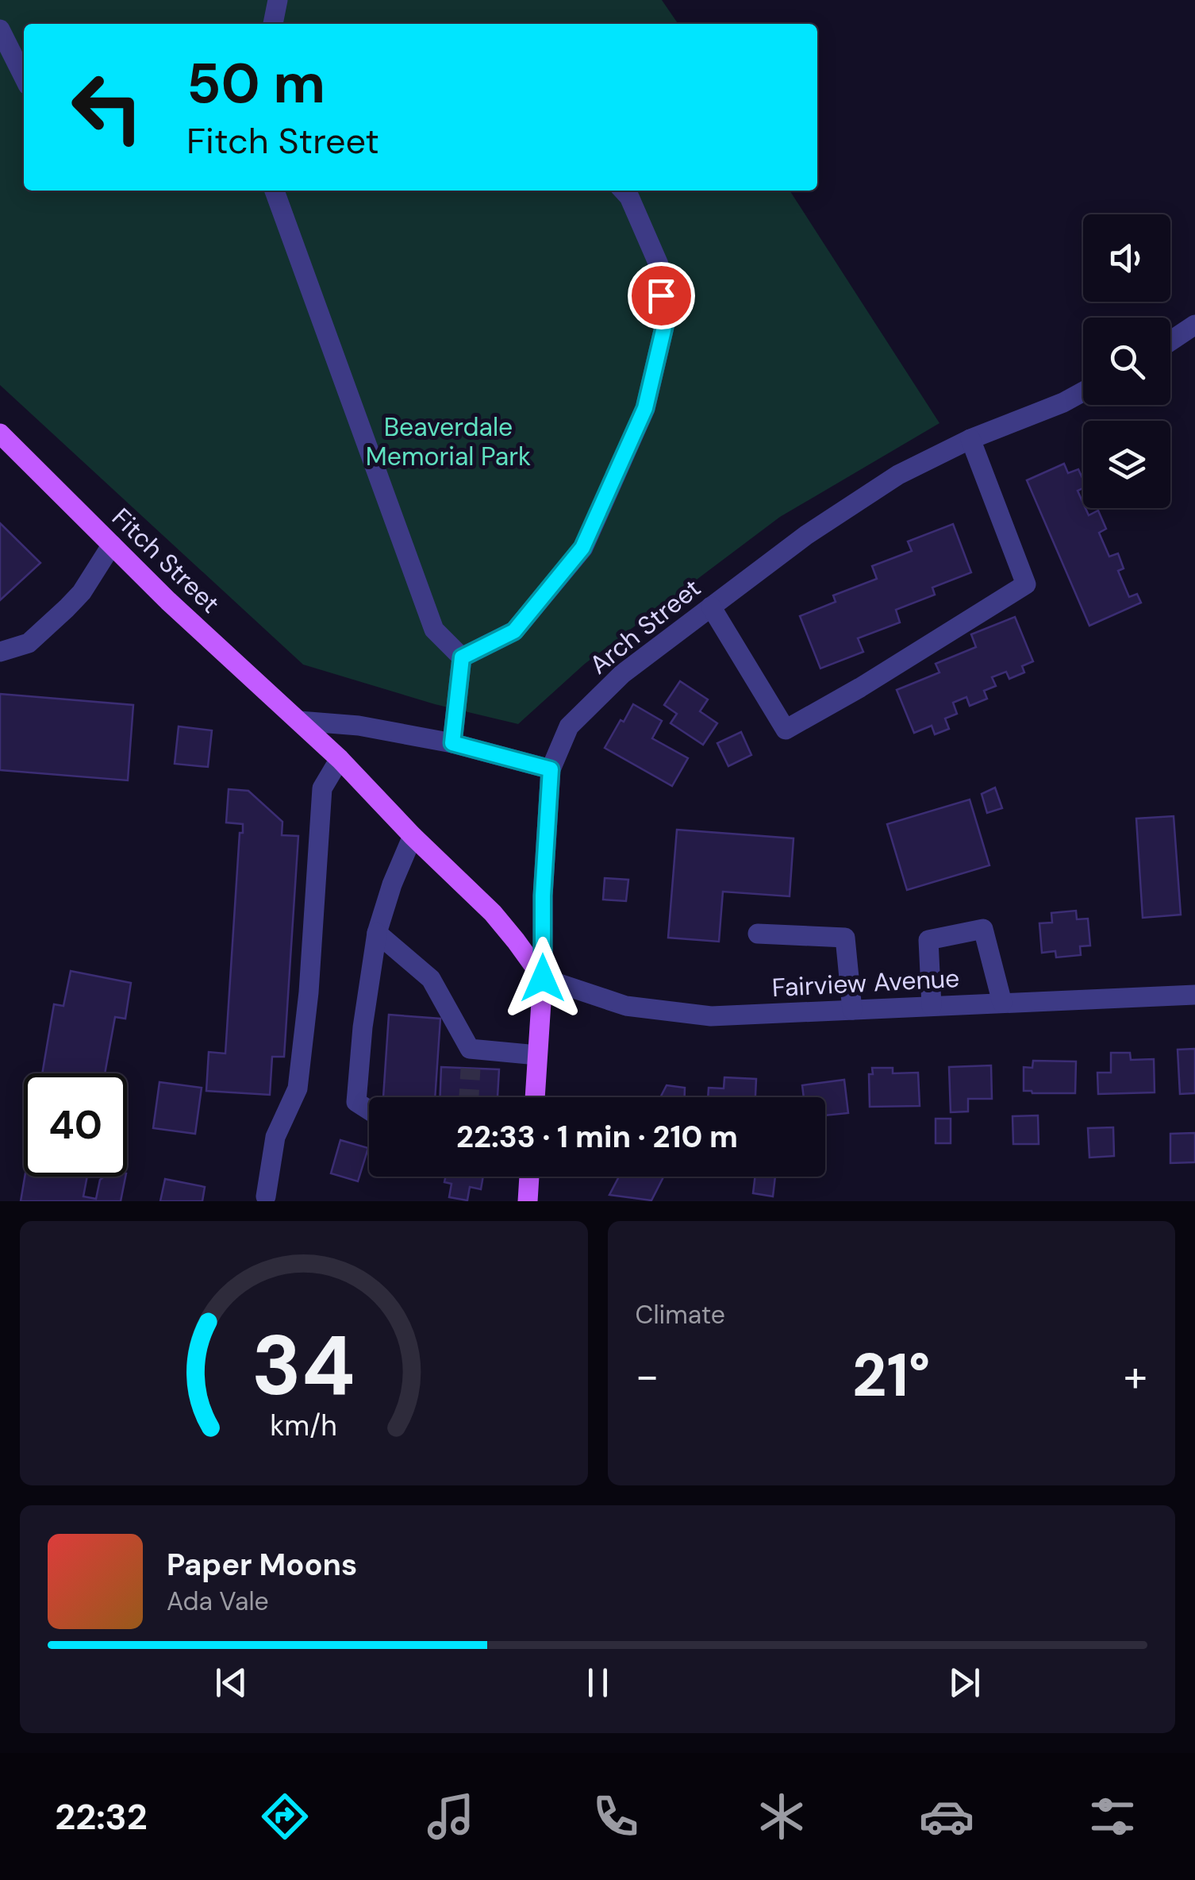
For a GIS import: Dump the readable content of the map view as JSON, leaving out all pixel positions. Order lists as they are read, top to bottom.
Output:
{
  "streets": {
    "main road": ["Fitch Street", "Arch Street"],
    "street": ["Fairview Avenue"]
  },
  "crossings": [
    ["Fitch Street", "Arch Street"],
    ["Fitch Street", "Fairview Avenue"],
    ["Arch Street", "Fairview Avenue"]
  ],
  "parks": ["Beaverdale Memorial Park"],
  "page": {
    "turn": ["50 m", "Fitch Street"],
    "limit": "40",
    "trip": "22:33 · 1 min · 210 m",
    "tile": "Climate",
    "heat": ["−", "21°", "+"],
    "song": ["Paper Moons", "Ada Vale"],
    "tabs": "22:32",
    "gauge": ["34", "km/h"]
  }
}
